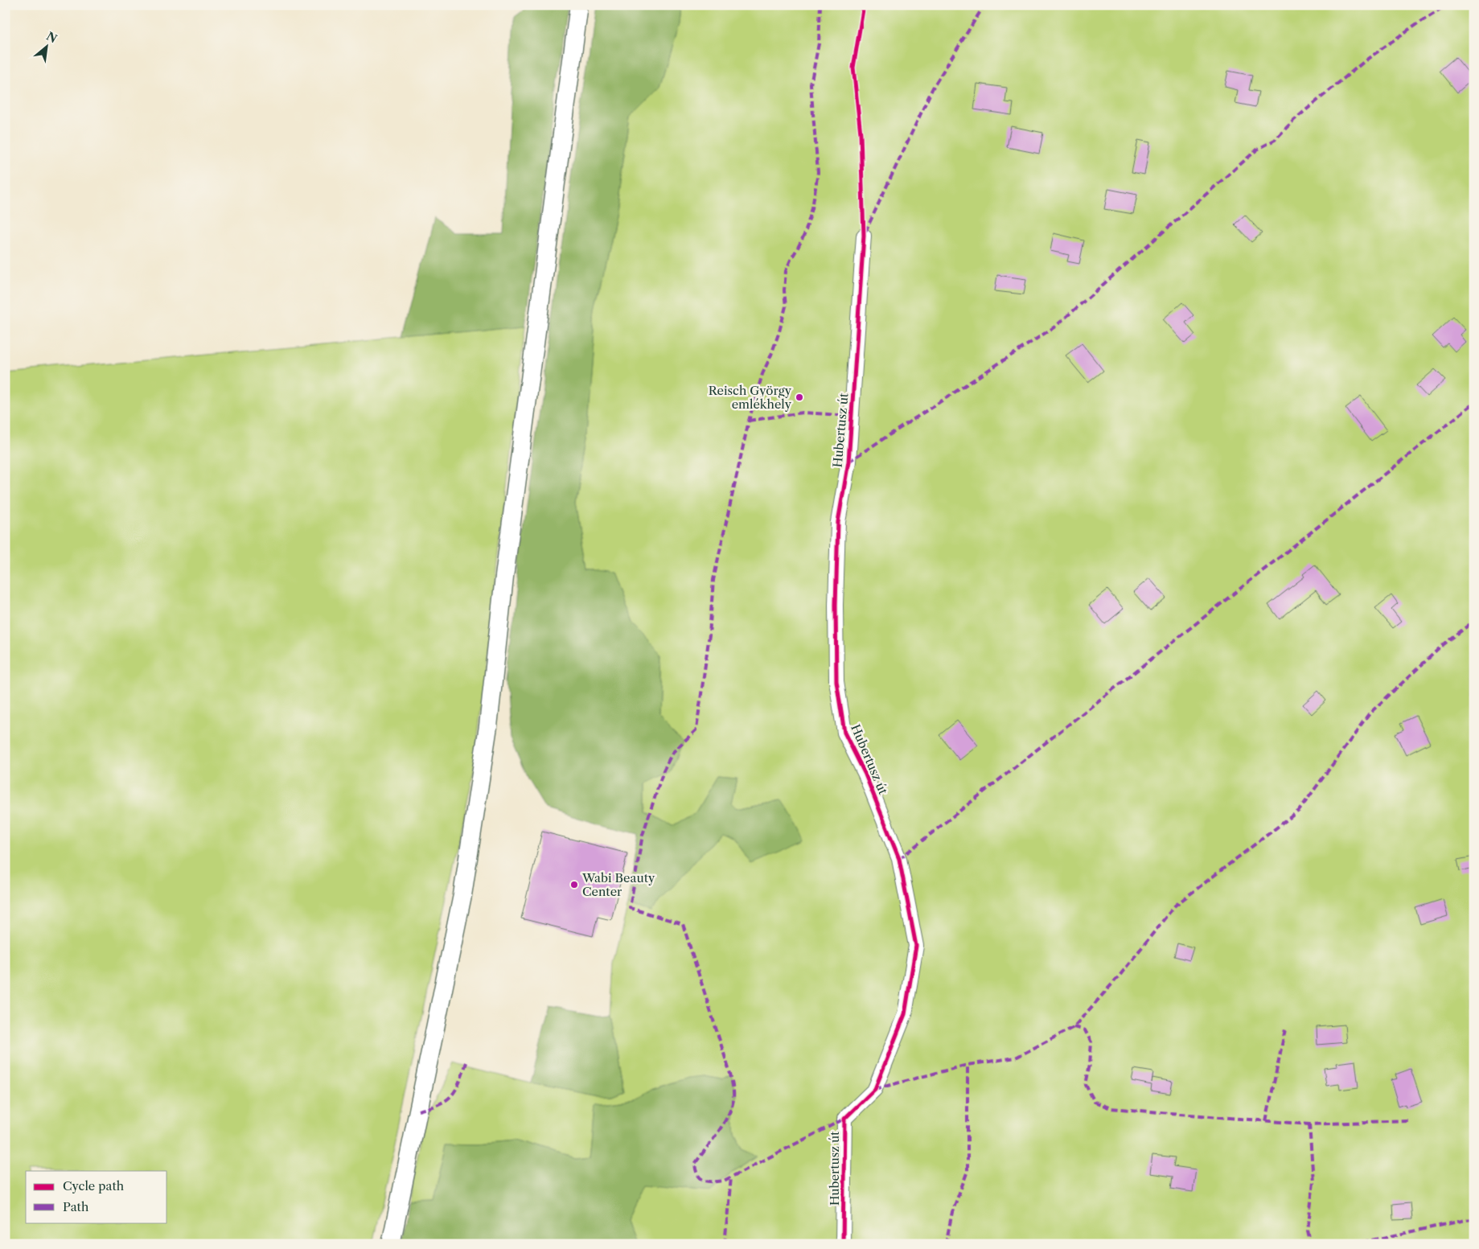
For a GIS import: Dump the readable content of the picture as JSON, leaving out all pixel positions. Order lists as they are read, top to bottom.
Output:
{
  "streets": {
    "street": ["Hubertusz út"]
  },
  "places": ["Reisch György emlékhely", "Wabi Beauty Center"],
  "legend": ["Cycle path", "Path"],
  "north": "top right"
}
